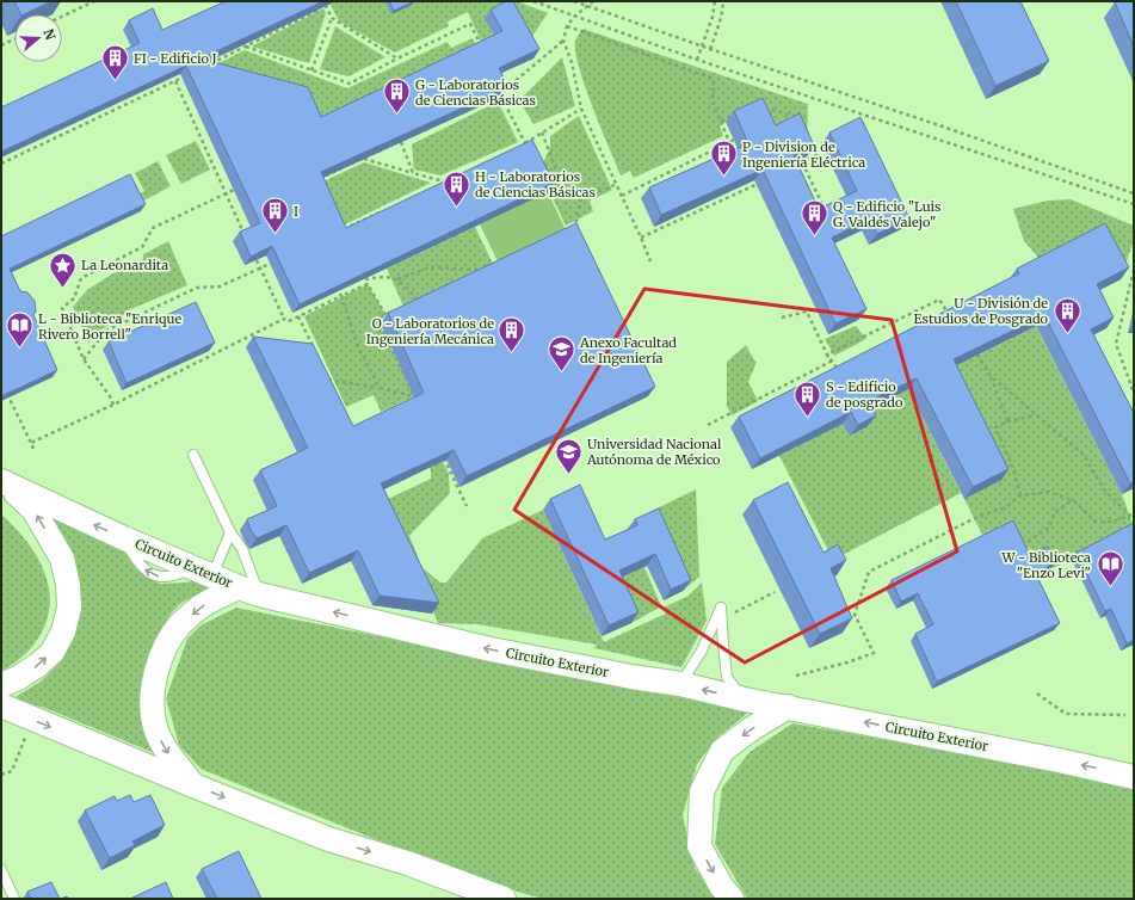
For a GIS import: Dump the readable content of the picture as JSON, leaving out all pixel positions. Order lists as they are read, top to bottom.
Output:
{
  "streets": {
    "street": ["Circuito Exterior"]
  },
  "one_way": ["Circuito Exterior"],
  "places": {
    "building": [
      "FI - Edificio J",
      "G - Laboratorios de Ciencias Básicas",
      "P - Division de Ingeniería Eléctrica",
      "H - Laboratorios de Ciencias Básicas",
      "I",
      "Q - Edificio \"Luis G. Valdés Valejo\"",
      "U - División de Estudios de Posgrado",
      "O - Laboratorios de Ingeniería Mecánica",
      "S - Edificio de posgrado"
    ],
    "place": ["La Leonardita"],
    "library": ["L - Biblioteca \"Enrique Rivero Borrell\"", "W - Biblioteca \"Enzo Levi\""],
    "school or university": ["Anexo Facultad de Ingeniería", "Universidad Nacional Autónoma de México"]
  },
  "north": "right"
}
